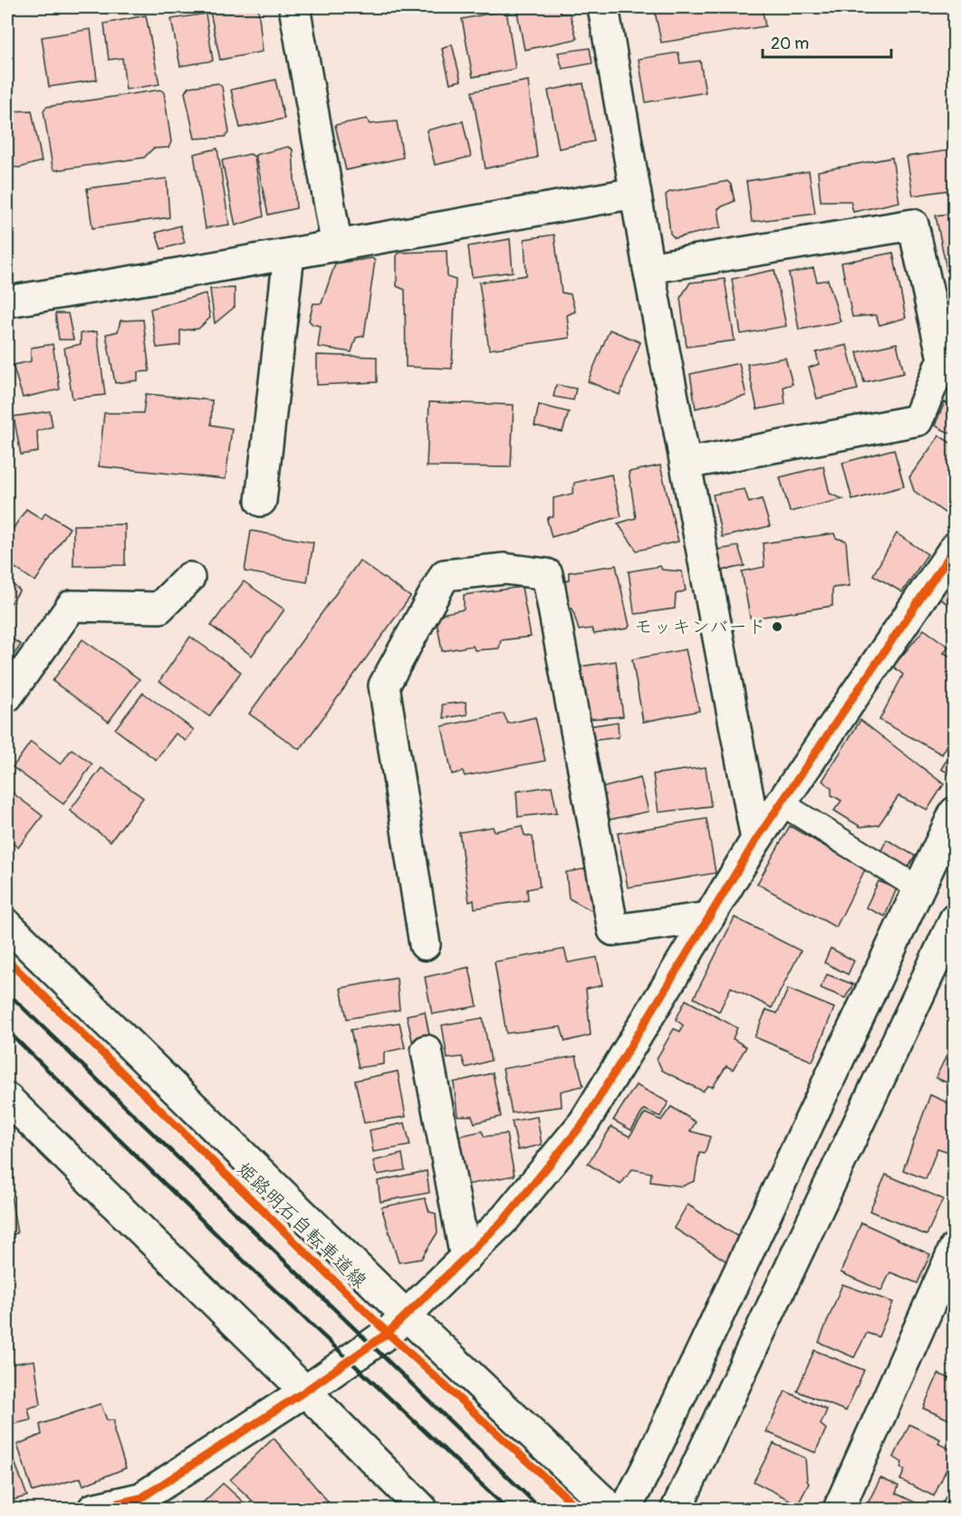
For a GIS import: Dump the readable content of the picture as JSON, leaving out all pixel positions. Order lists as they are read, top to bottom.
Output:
{
  "streets": {
    "cycle path": ["姫路明石自転車道線"]
  },
  "places": ["モッキンバード"],
  "scale_bar": "20 m"
}
